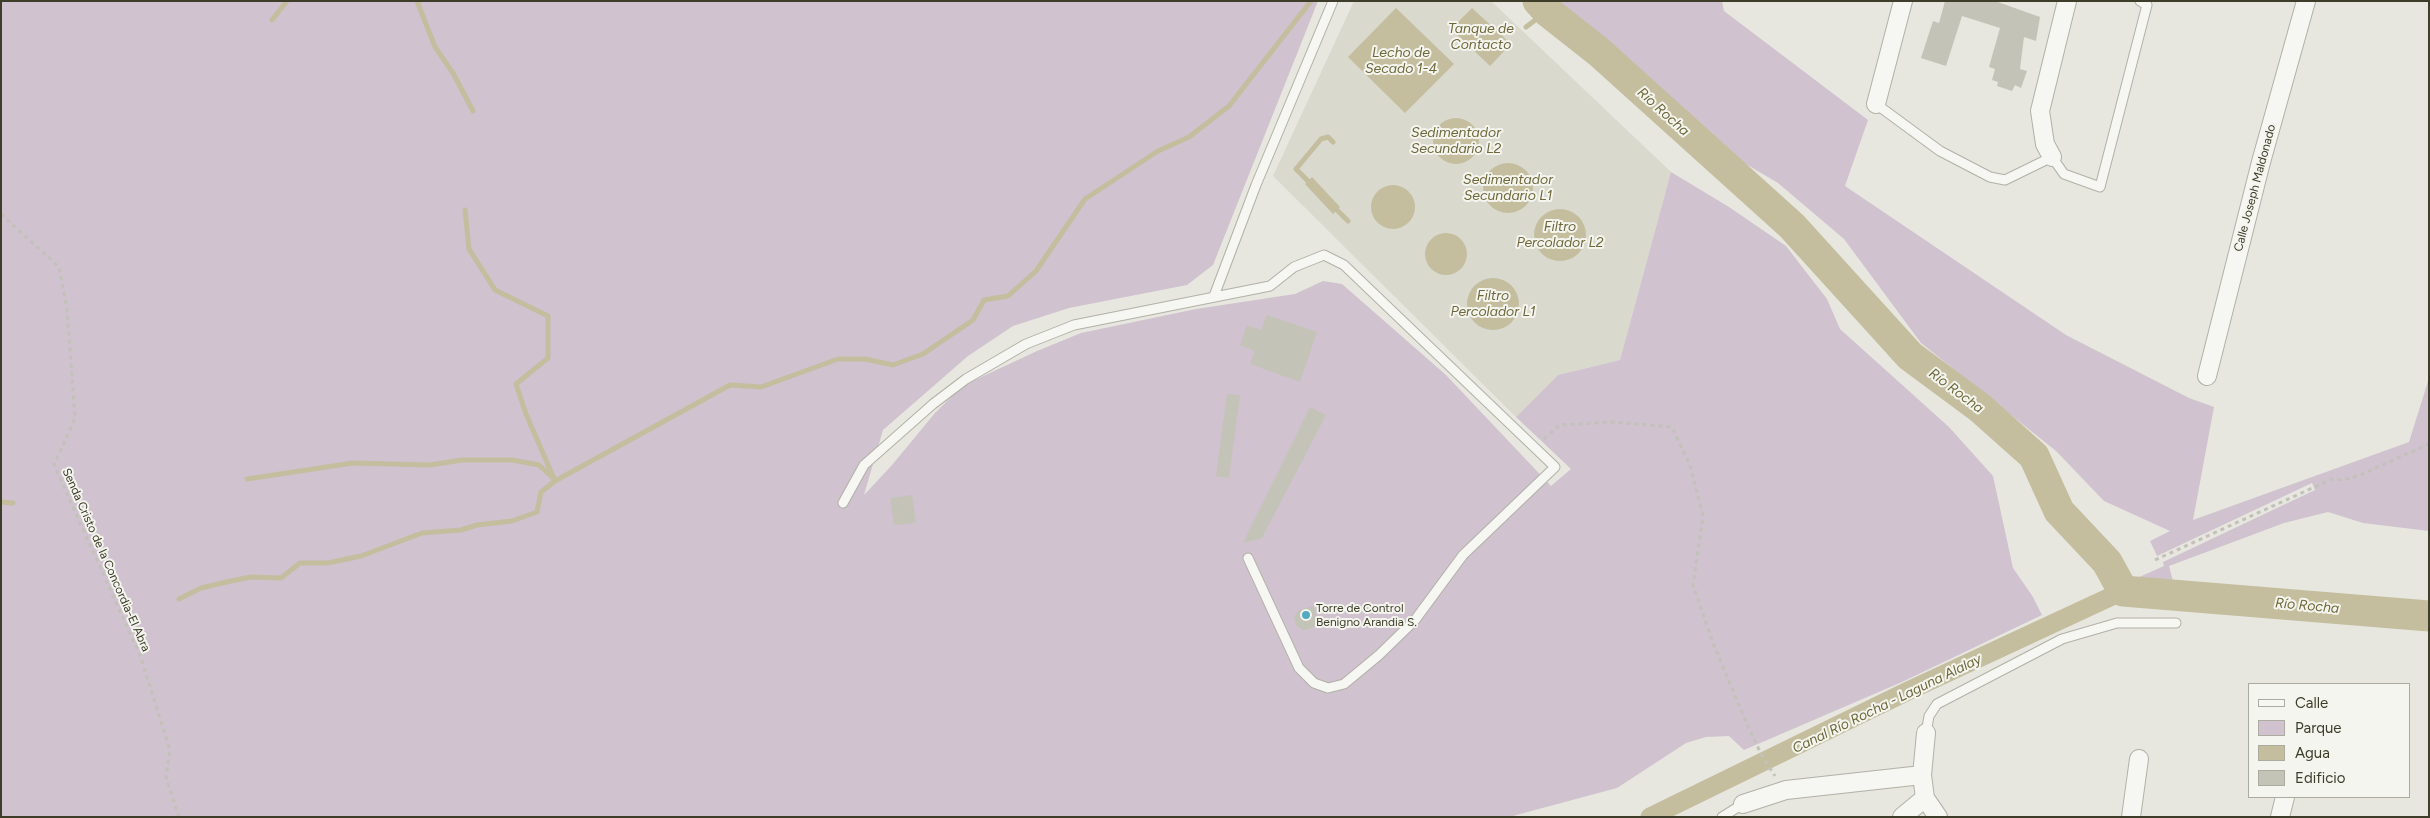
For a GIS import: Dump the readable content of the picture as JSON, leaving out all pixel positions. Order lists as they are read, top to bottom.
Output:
{
  "streets": {
    "street": ["Calle Joseph Maldonado"],
    "path": ["Senda Cristo de la Concordia-El Abra"]
  },
  "water": [
    "Tanque de Contacto",
    "Lecho de Secado 1-4",
    "Río Rocha",
    "Sedimentador Secundario L2",
    "Sedimentador Secundario L1",
    "Filtro Percolador L2",
    "Filtro Percolador L1",
    "Canal Río Rocha - Laguna Alalay"
  ],
  "places": ["Torre de Control Benigno Arandia S."],
  "legend": [
    "Calle",
    "Parque",
    "Agua",
    "Edificio"
  ]
}
